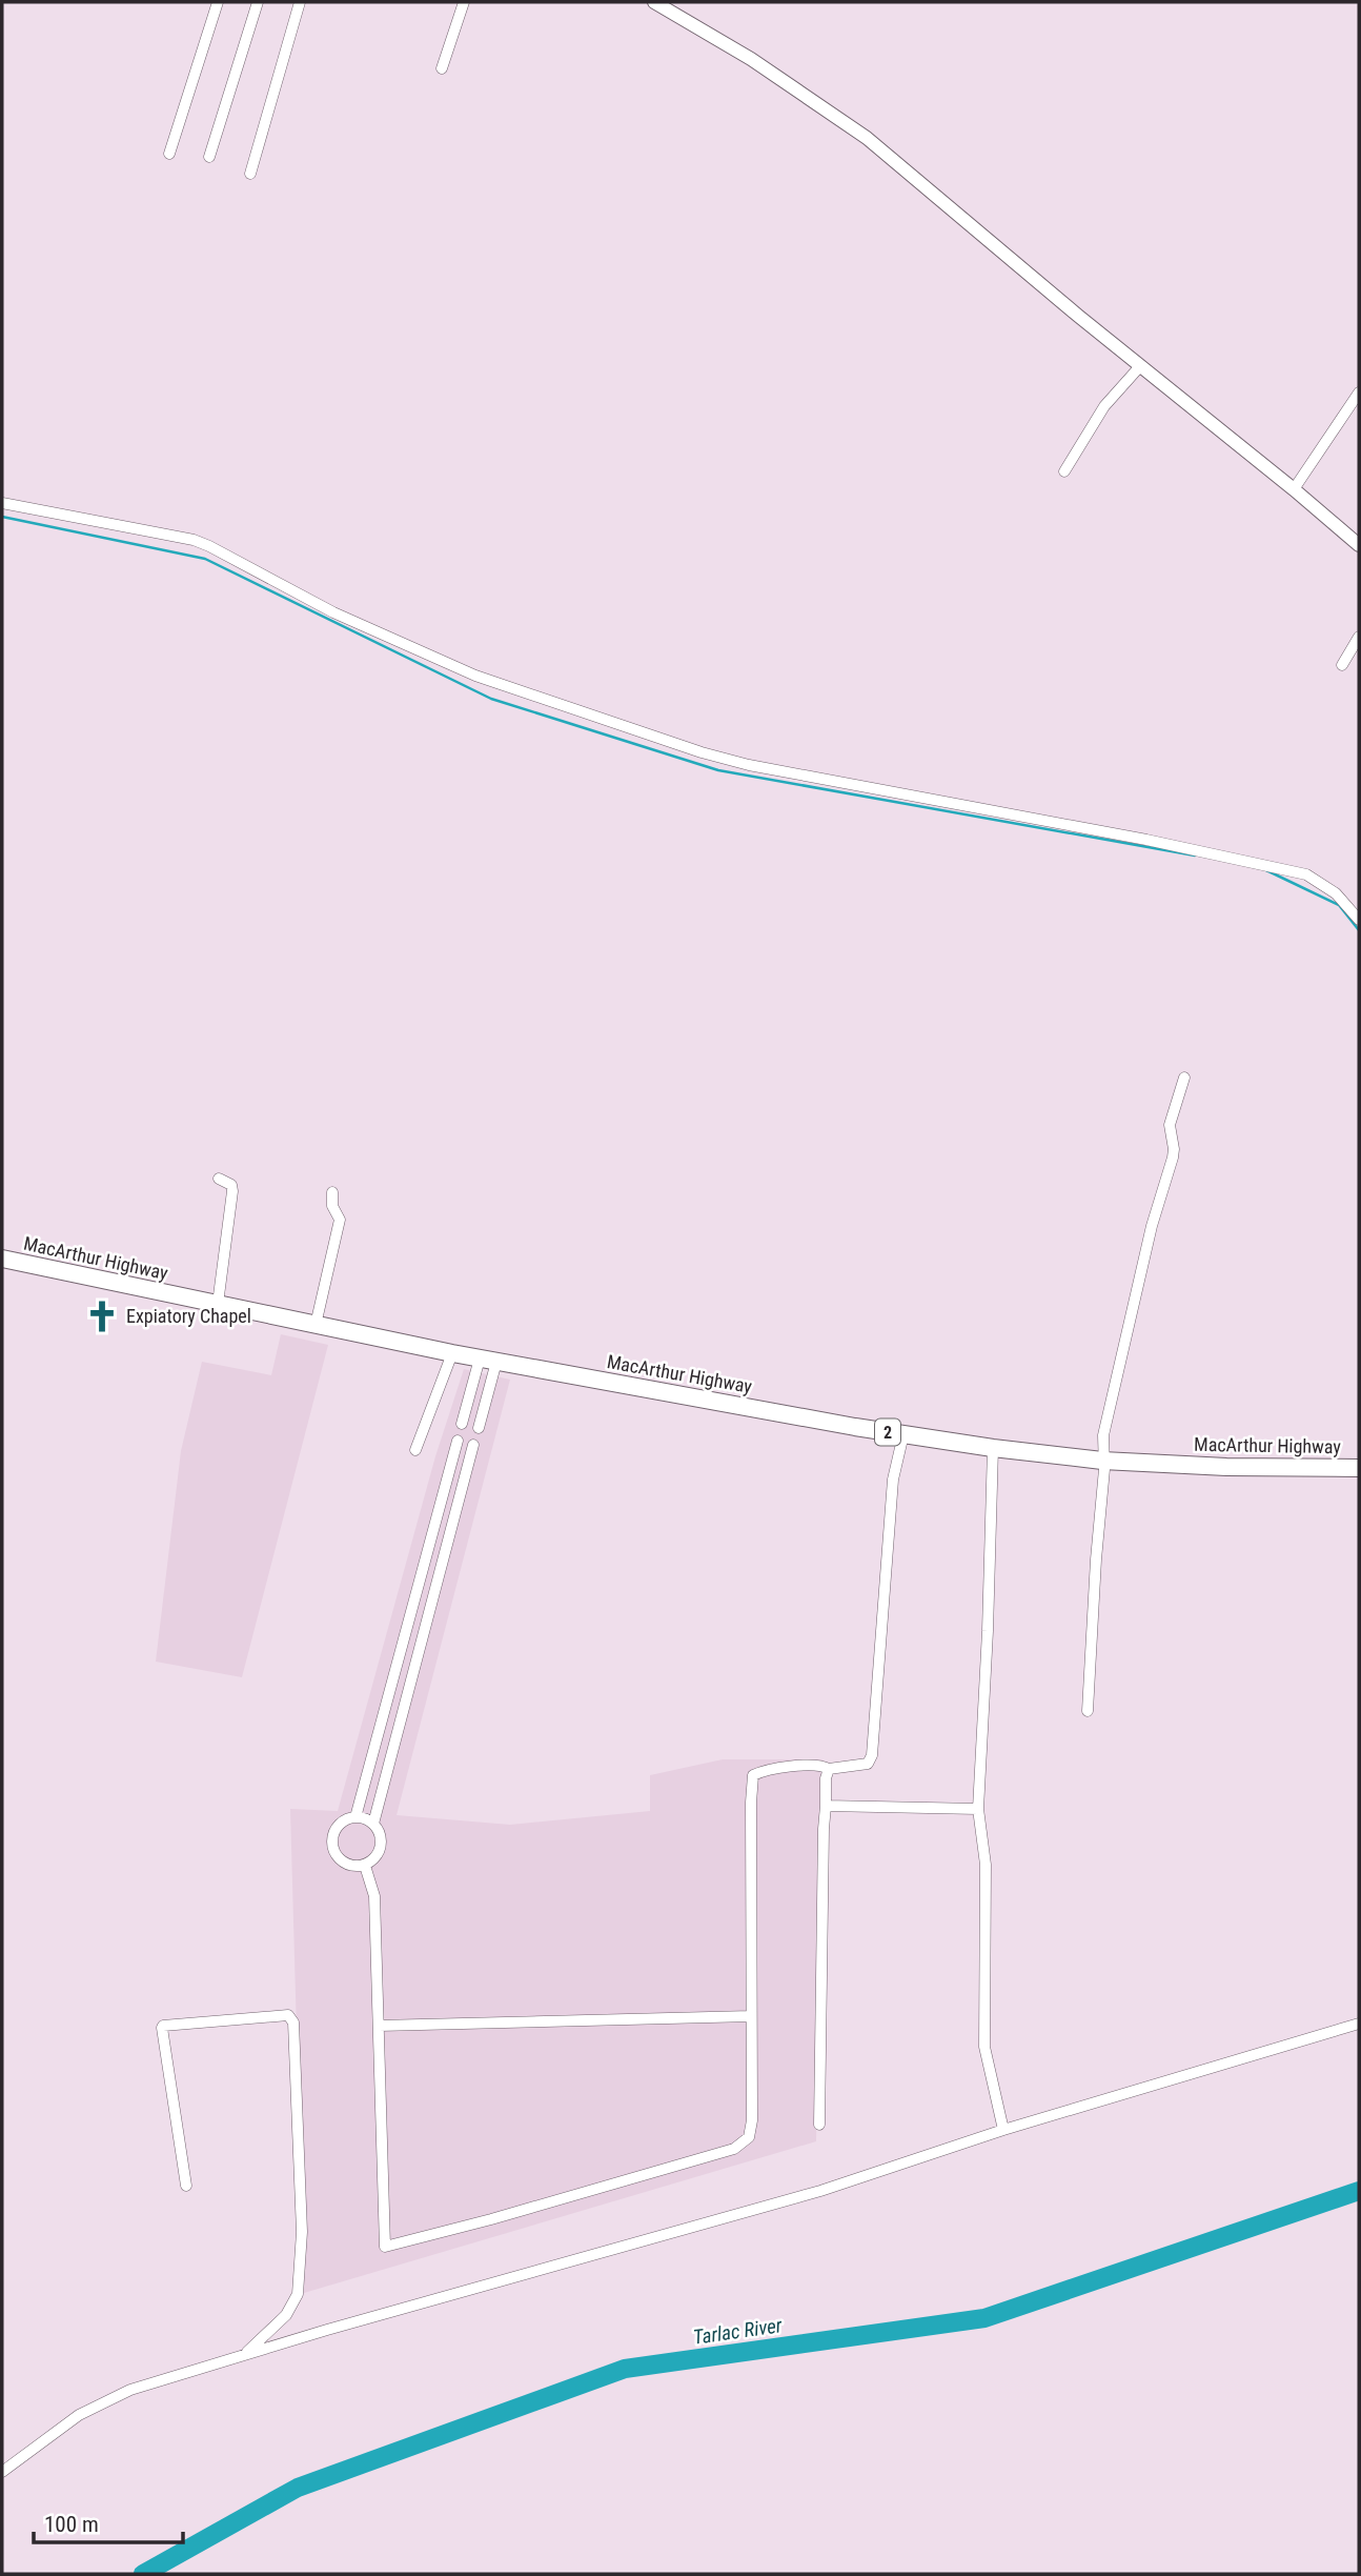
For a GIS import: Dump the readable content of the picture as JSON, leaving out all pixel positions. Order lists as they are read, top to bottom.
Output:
{
  "streets": {
    "highway": ["MacArthur Highway", "2"]
  },
  "water": ["Tarlac River"],
  "places": {
    "church": ["Expiatory Chapel"]
  },
  "scale_bar": "100 m"
}
